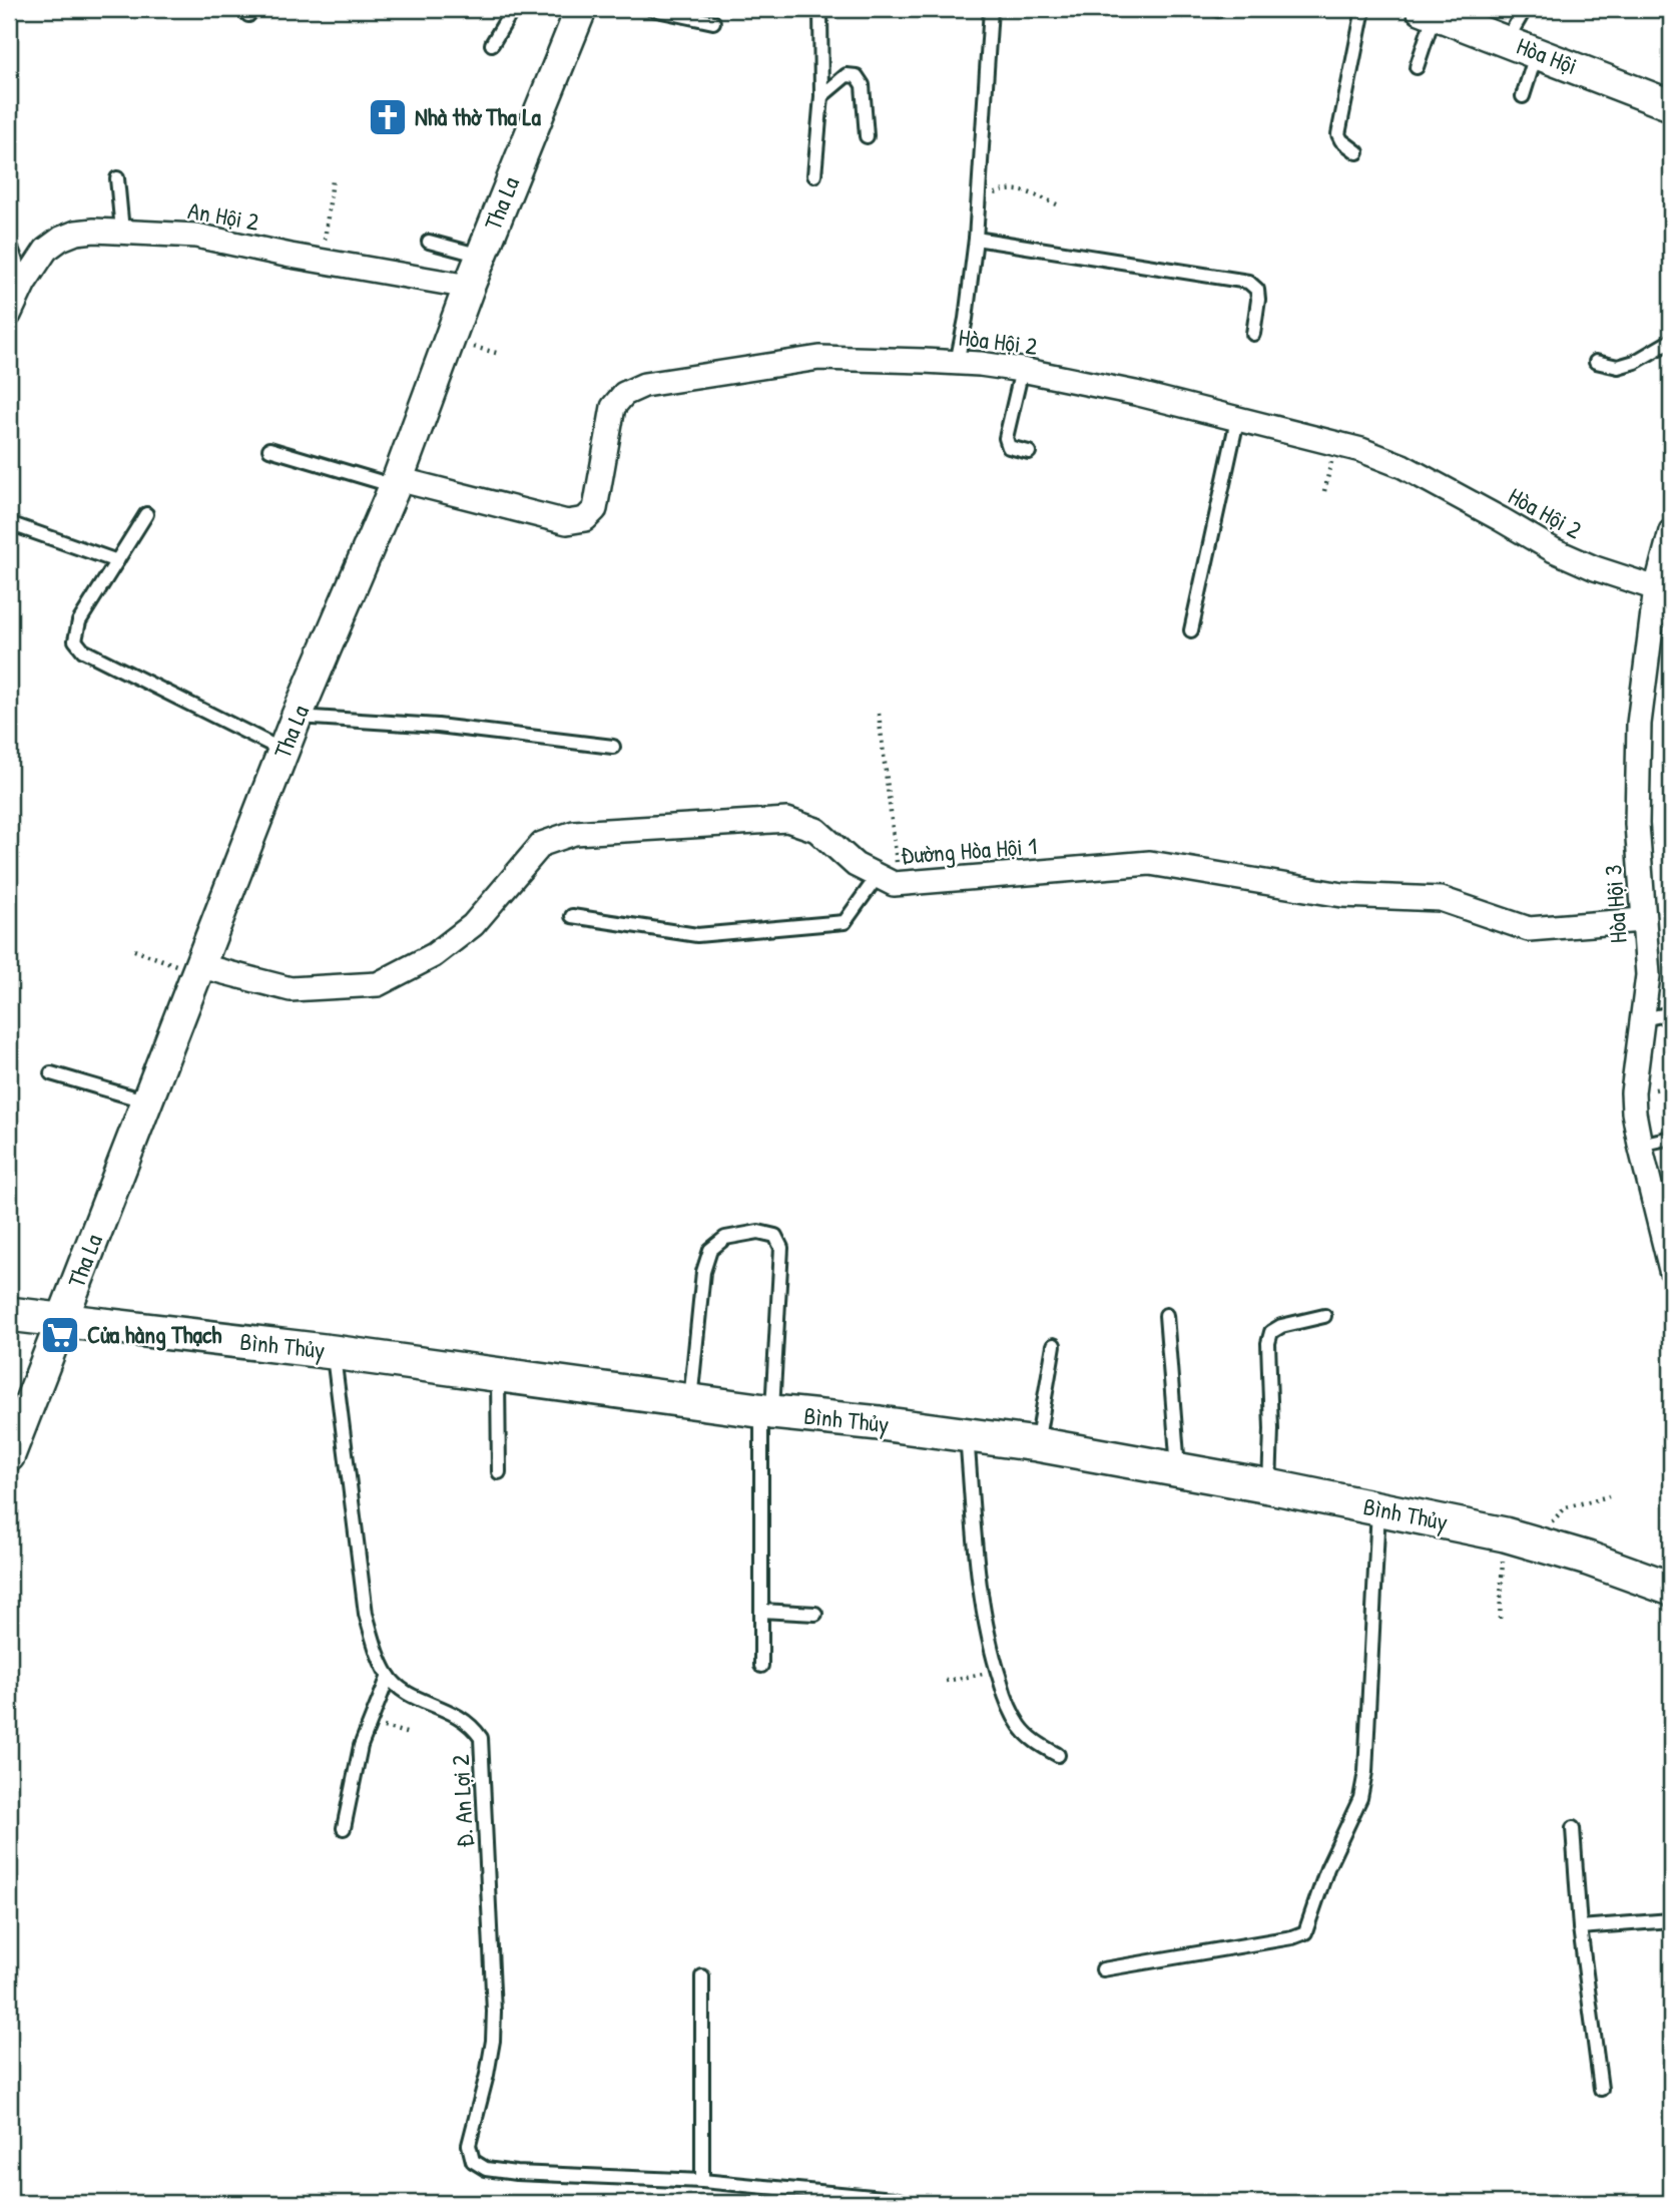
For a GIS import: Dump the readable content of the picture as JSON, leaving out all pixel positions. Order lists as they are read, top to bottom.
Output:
{
  "streets": {
    "main road": ["Bình Thủy"],
    "street": [
      "Hòa Hội",
      "Tha La",
      "An Hội 2",
      "Hòa Hội 2",
      "Đường Hòa Hội 1",
      "Hòa Hội 3"
    ],
    "lane": ["Đ. An Lợi 2"]
  },
  "crossings": [
    ["Tha La", "An Hội 2"],
    ["Tha La", "Hòa Hội 2"],
    ["Tha La", "Đường Hòa Hội 1"],
    ["Tha La", "Bình Thủy"],
    ["Hòa Hội 2", "Hòa Hội 3"],
    ["Đường Hòa Hội 1", "Hòa Hội 3"],
    ["Bình Thủy", "Đ. An Lợi 2"]
  ],
  "places": {
    "church": ["Nhà thờ Tha La"],
    "supermarket": ["Cửa hàng Thạch"]
  }
}
